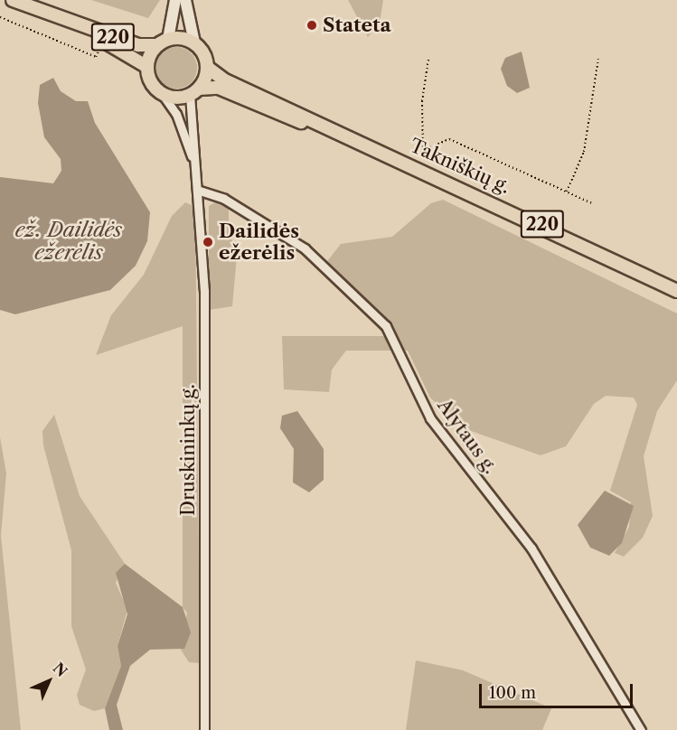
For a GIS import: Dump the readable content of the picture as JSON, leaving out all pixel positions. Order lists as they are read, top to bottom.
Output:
{
  "streets": {
    "main road": ["220", "Takniškių g."],
    "street": ["Alytaus g.", "Druskininkų g."]
  },
  "crossings": [
    ["220", "Takniškių g."],
    ["Alytaus g.", "Druskininkų g."]
  ],
  "water": ["ež. Dailidės ežerėlis"],
  "places": ["Stateta", "Dailidės ežerėlis"],
  "scale_bar": "100 m",
  "north": "top right"
}
